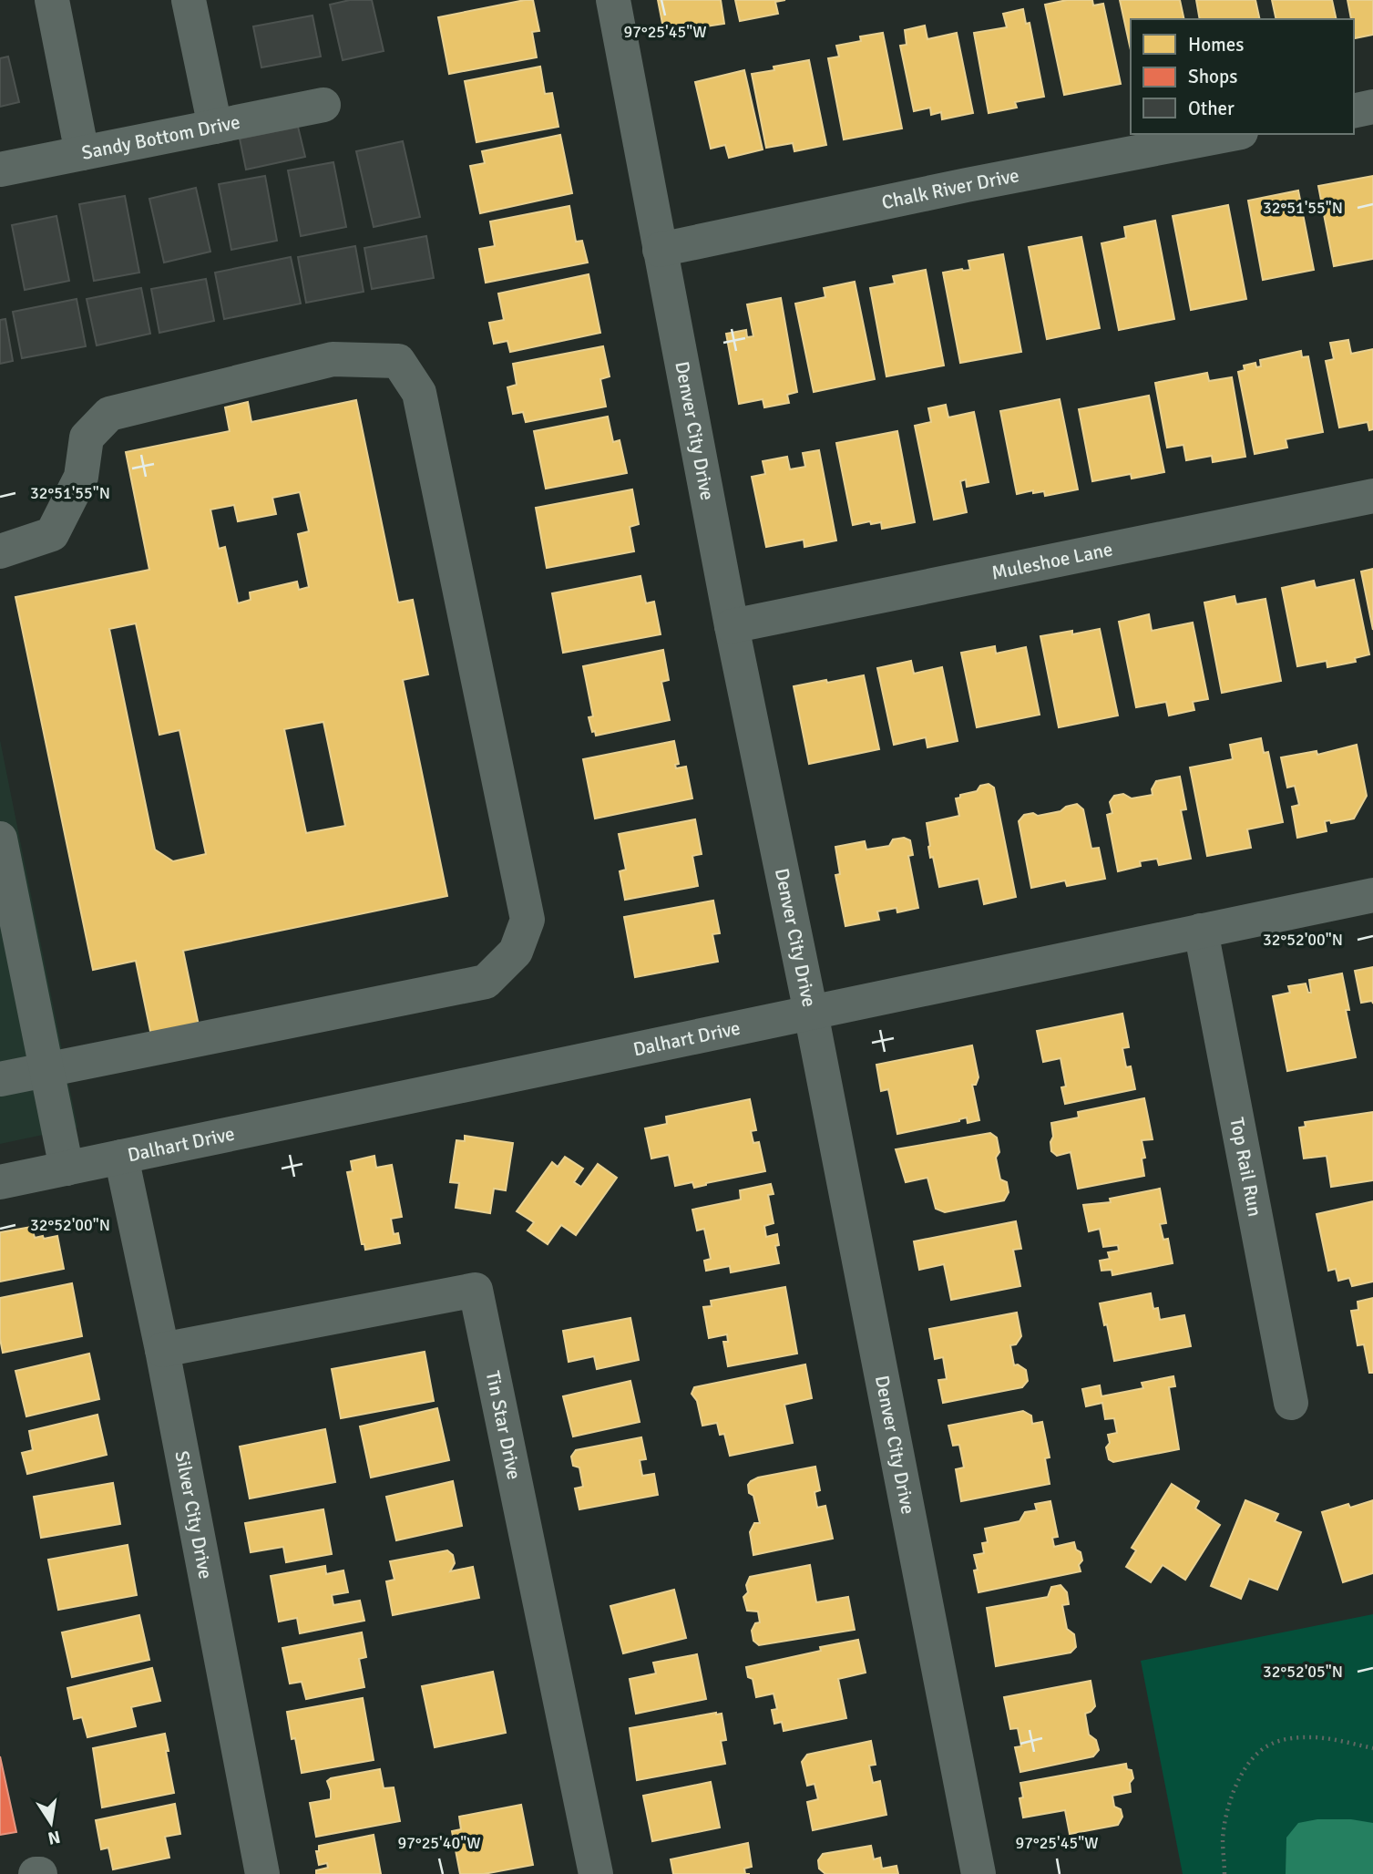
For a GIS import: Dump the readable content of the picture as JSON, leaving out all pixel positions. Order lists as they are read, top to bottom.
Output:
{
  "streets": {
    "street": [
      "Sandy Bottom Drive",
      "Chalk River Drive",
      "Denver City Drive",
      "Muleshoe Lane",
      "Dalhart Drive",
      "Top Rail Run",
      "Tin Star Drive",
      "Silver City Drive"
    ]
  },
  "crossings": [
    ["Chalk River Drive", "Denver City Drive"],
    ["Denver City Drive", "Muleshoe Lane"],
    ["Denver City Drive", "Dalhart Drive"],
    ["Dalhart Drive", "Top Rail Run"],
    ["Dalhart Drive", "Silver City Drive"],
    ["Tin Star Drive", "Silver City Drive"]
  ],
  "legend": ["Homes", "Shops", "Other"],
  "north": "bottom",
  "coordinates": [
    "97°25'45\"W",
    "32°51'55\"N",
    "32°52'00\"N",
    "32°52'05\"N",
    "97°25'40\"W"
  ]
}
